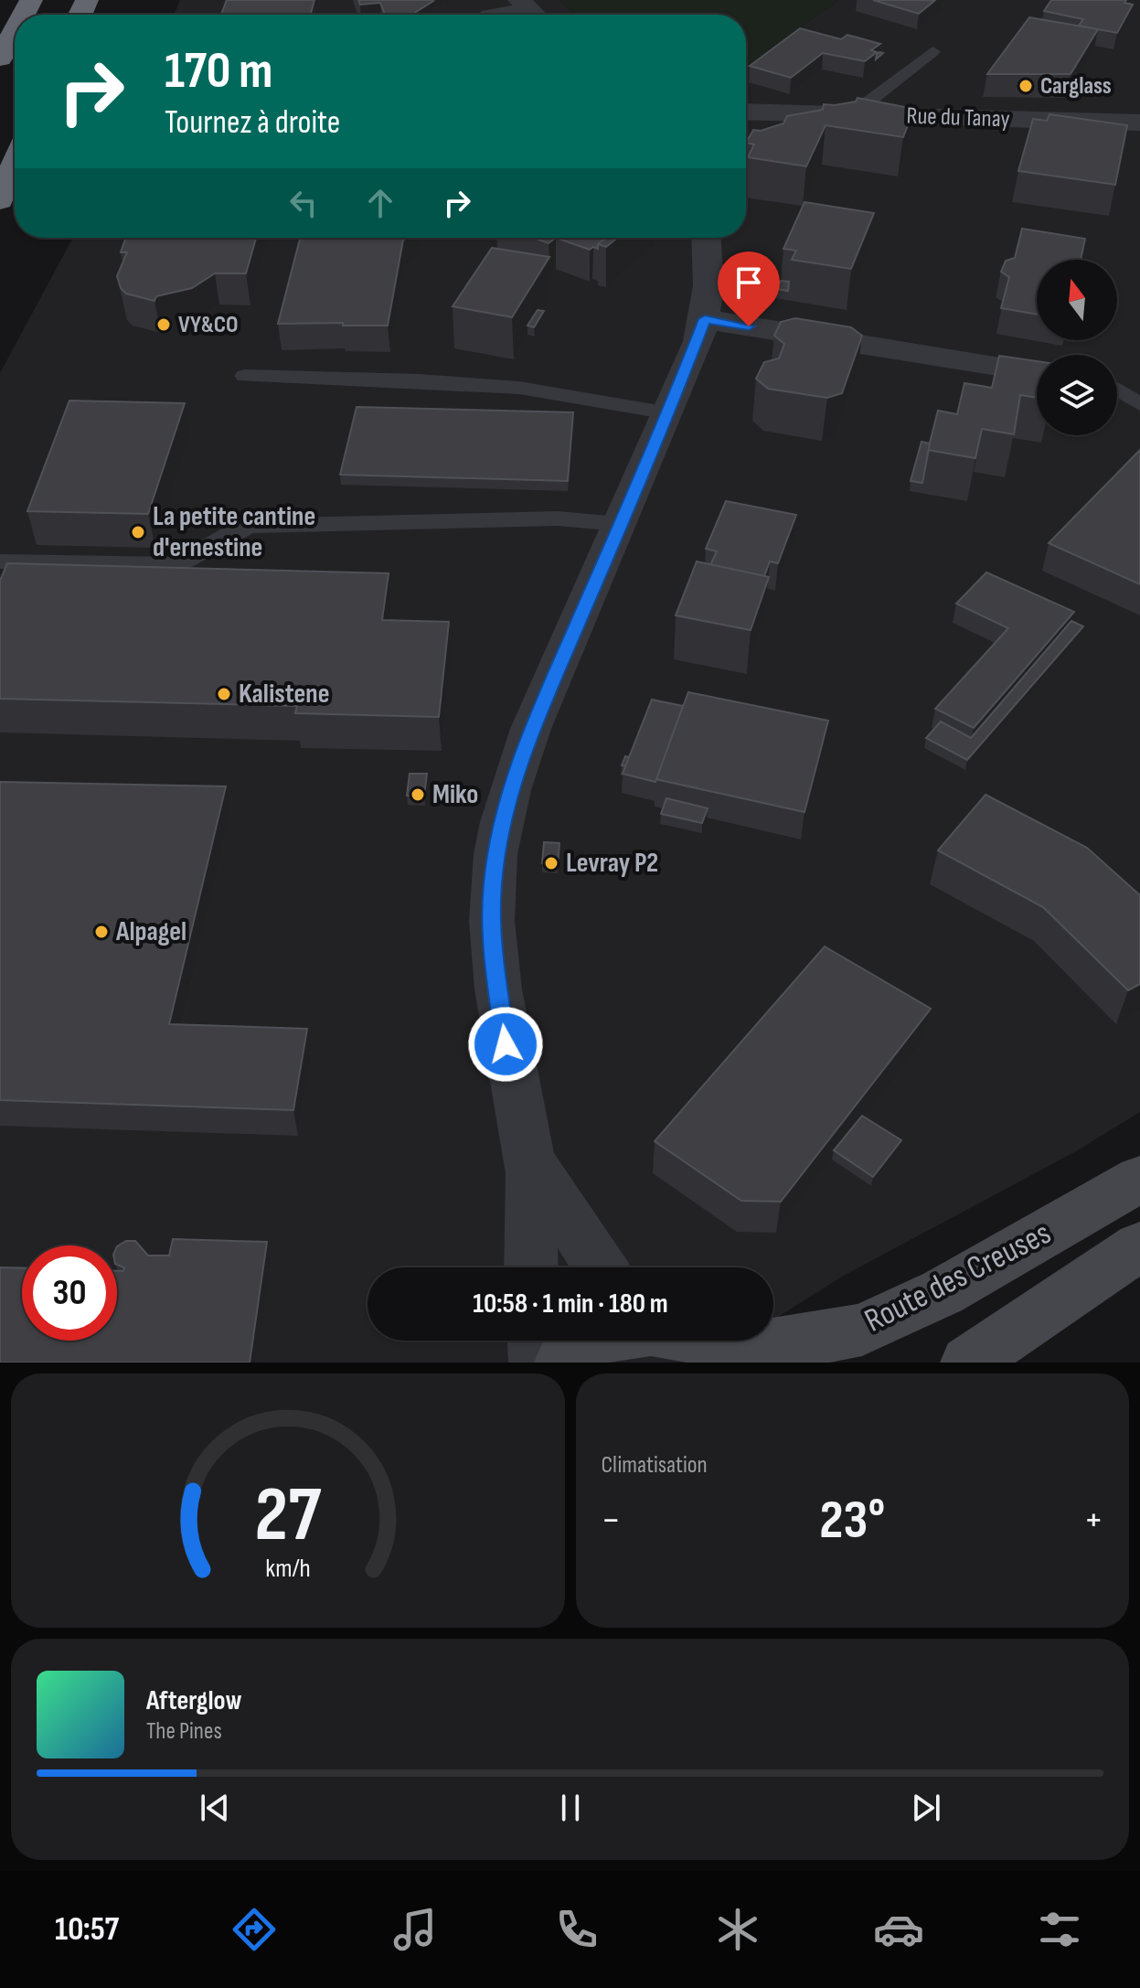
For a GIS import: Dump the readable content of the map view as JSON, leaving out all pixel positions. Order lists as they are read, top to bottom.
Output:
{
  "streets": {
    "main road": ["Route des Creuses"],
    "street": ["Rue du Tanay"]
  },
  "places": [
    "Carglass",
    "VY&CO",
    "La petite cantine d'ernestine",
    "Kalistene",
    "Miko",
    "Levray P2",
    "Alpagel"
  ],
  "north": "top",
  "page": {
    "turn": ["170 m", "Tournez à droite"],
    "limit": "30",
    "trip": "10:58 · 1 min · 180 m",
    "tile": "Climatisation",
    "heat": ["−", "23°", "+"],
    "song": ["Afterglow", "The Pines"],
    "tabs": "10:57",
    "gauge": ["27", "km/h"]
  }
}
